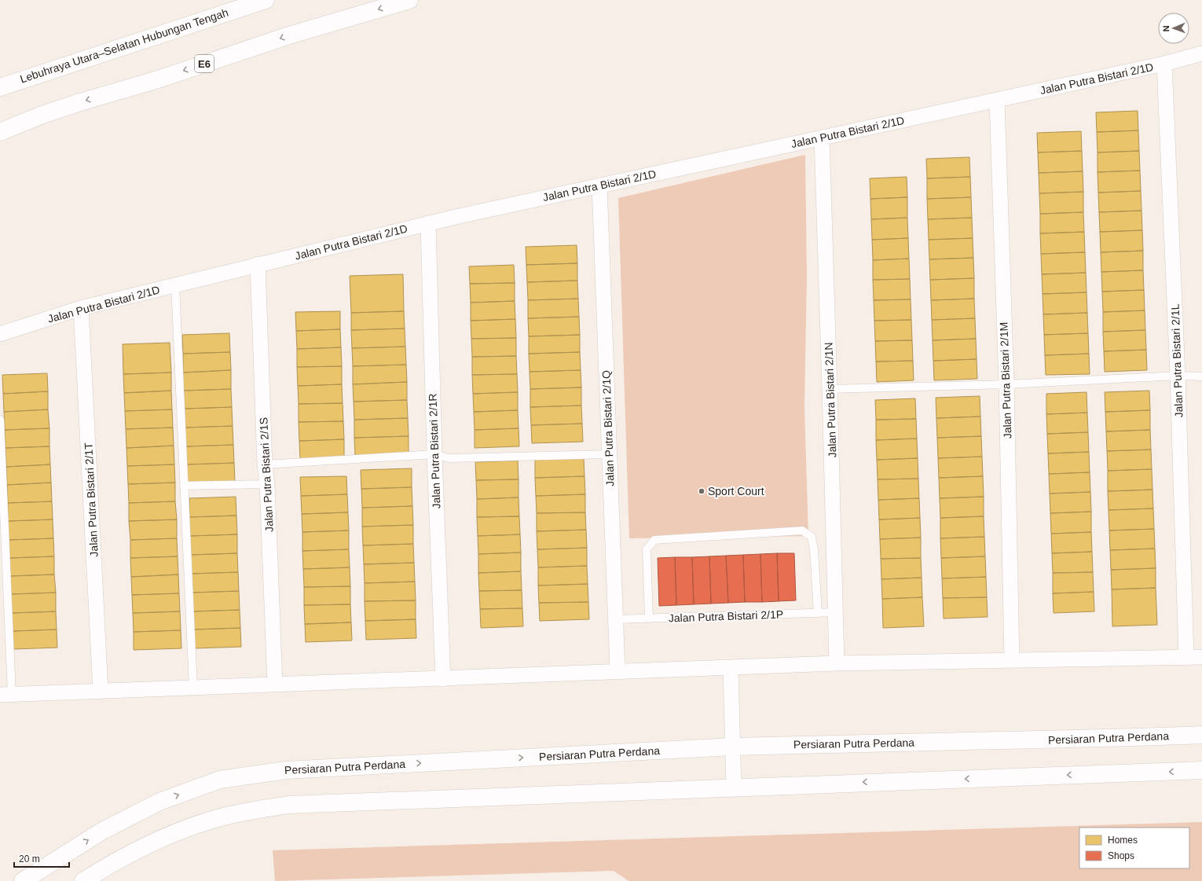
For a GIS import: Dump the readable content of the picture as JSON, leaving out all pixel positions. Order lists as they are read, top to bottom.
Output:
{
  "streets": {
    "main road": ["Lebuhraya Utara–Selatan Hubungan Tengah", "E6", "Persiaran Putra Perdana"],
    "street": [
      "Jalan Putra Bistari 2/1D",
      "Jalan Putra Bistari 2/1L",
      "Jalan Putra Bistari 2/1M",
      "Jalan Putra Bistari 2/1N",
      "Jalan Putra Bistari 2/1Q",
      "Jalan Putra Bistari 2/1R",
      "Jalan Putra Bistari 2/1S",
      "Jalan Putra Bistari 2/1T"
    ],
    "lane": ["Jalan Putra Bistari 2/1P"]
  },
  "crossings": [
    ["Jalan Putra Bistari 2/1D", "Jalan Putra Bistari 2/1L"],
    ["Jalan Putra Bistari 2/1D", "Jalan Putra Bistari 2/1M"],
    ["Jalan Putra Bistari 2/1D", "Jalan Putra Bistari 2/1N"],
    ["Jalan Putra Bistari 2/1D", "Jalan Putra Bistari 2/1Q"],
    ["Jalan Putra Bistari 2/1D", "Jalan Putra Bistari 2/1R"],
    ["Jalan Putra Bistari 2/1D", "Jalan Putra Bistari 2/1S"],
    ["Jalan Putra Bistari 2/1D", "Jalan Putra Bistari 2/1T"],
    ["Jalan Putra Bistari 2/1N", "Jalan Putra Bistari 2/1P"],
    ["Jalan Putra Bistari 2/1Q", "Jalan Putra Bistari 2/1P"]
  ],
  "places": ["Sport Court"],
  "legend": ["Homes", "Shops"],
  "scale_bar": "20 m",
  "north": "left"
}
